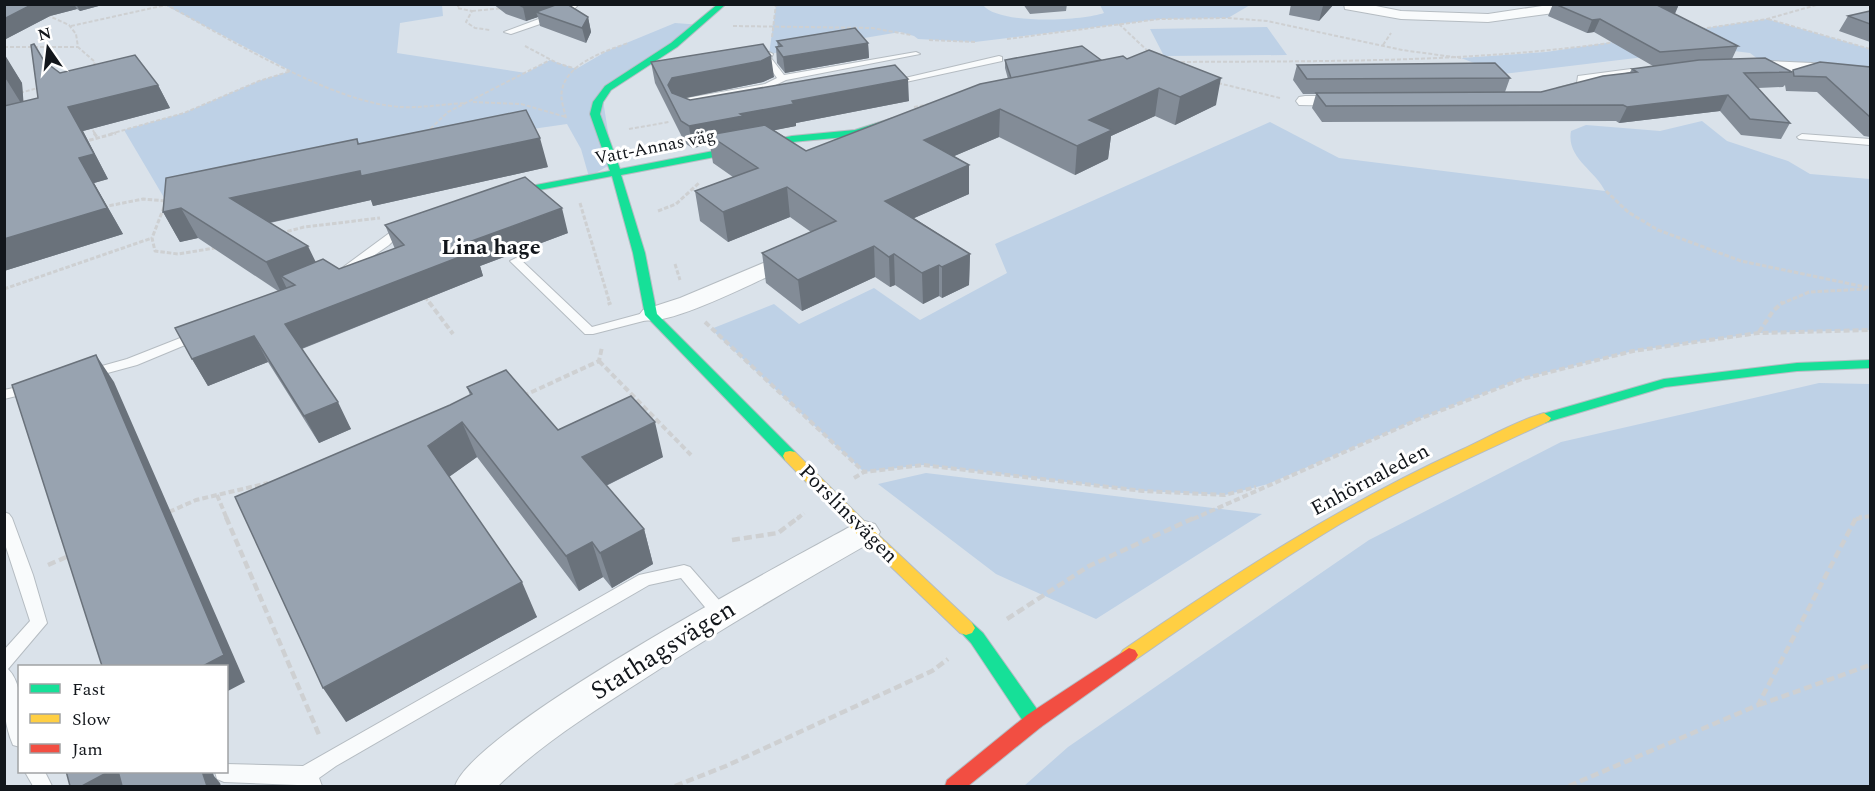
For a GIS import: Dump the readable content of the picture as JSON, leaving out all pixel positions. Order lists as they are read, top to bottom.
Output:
{
  "streets": {
    "street": [
      "Vatt-Annas väg",
      "Enhörnaleden",
      "Porslinsvägen",
      "Stathagsvägen"
    ]
  },
  "crossings": [
    ["Enhörnaleden", "Porslinsvägen"],
    ["Porslinsvägen", "Stathagsvägen"]
  ],
  "districts": ["Lina hage"],
  "legend": ["Fast", "Slow", "Jam"],
  "north": "top"
}
